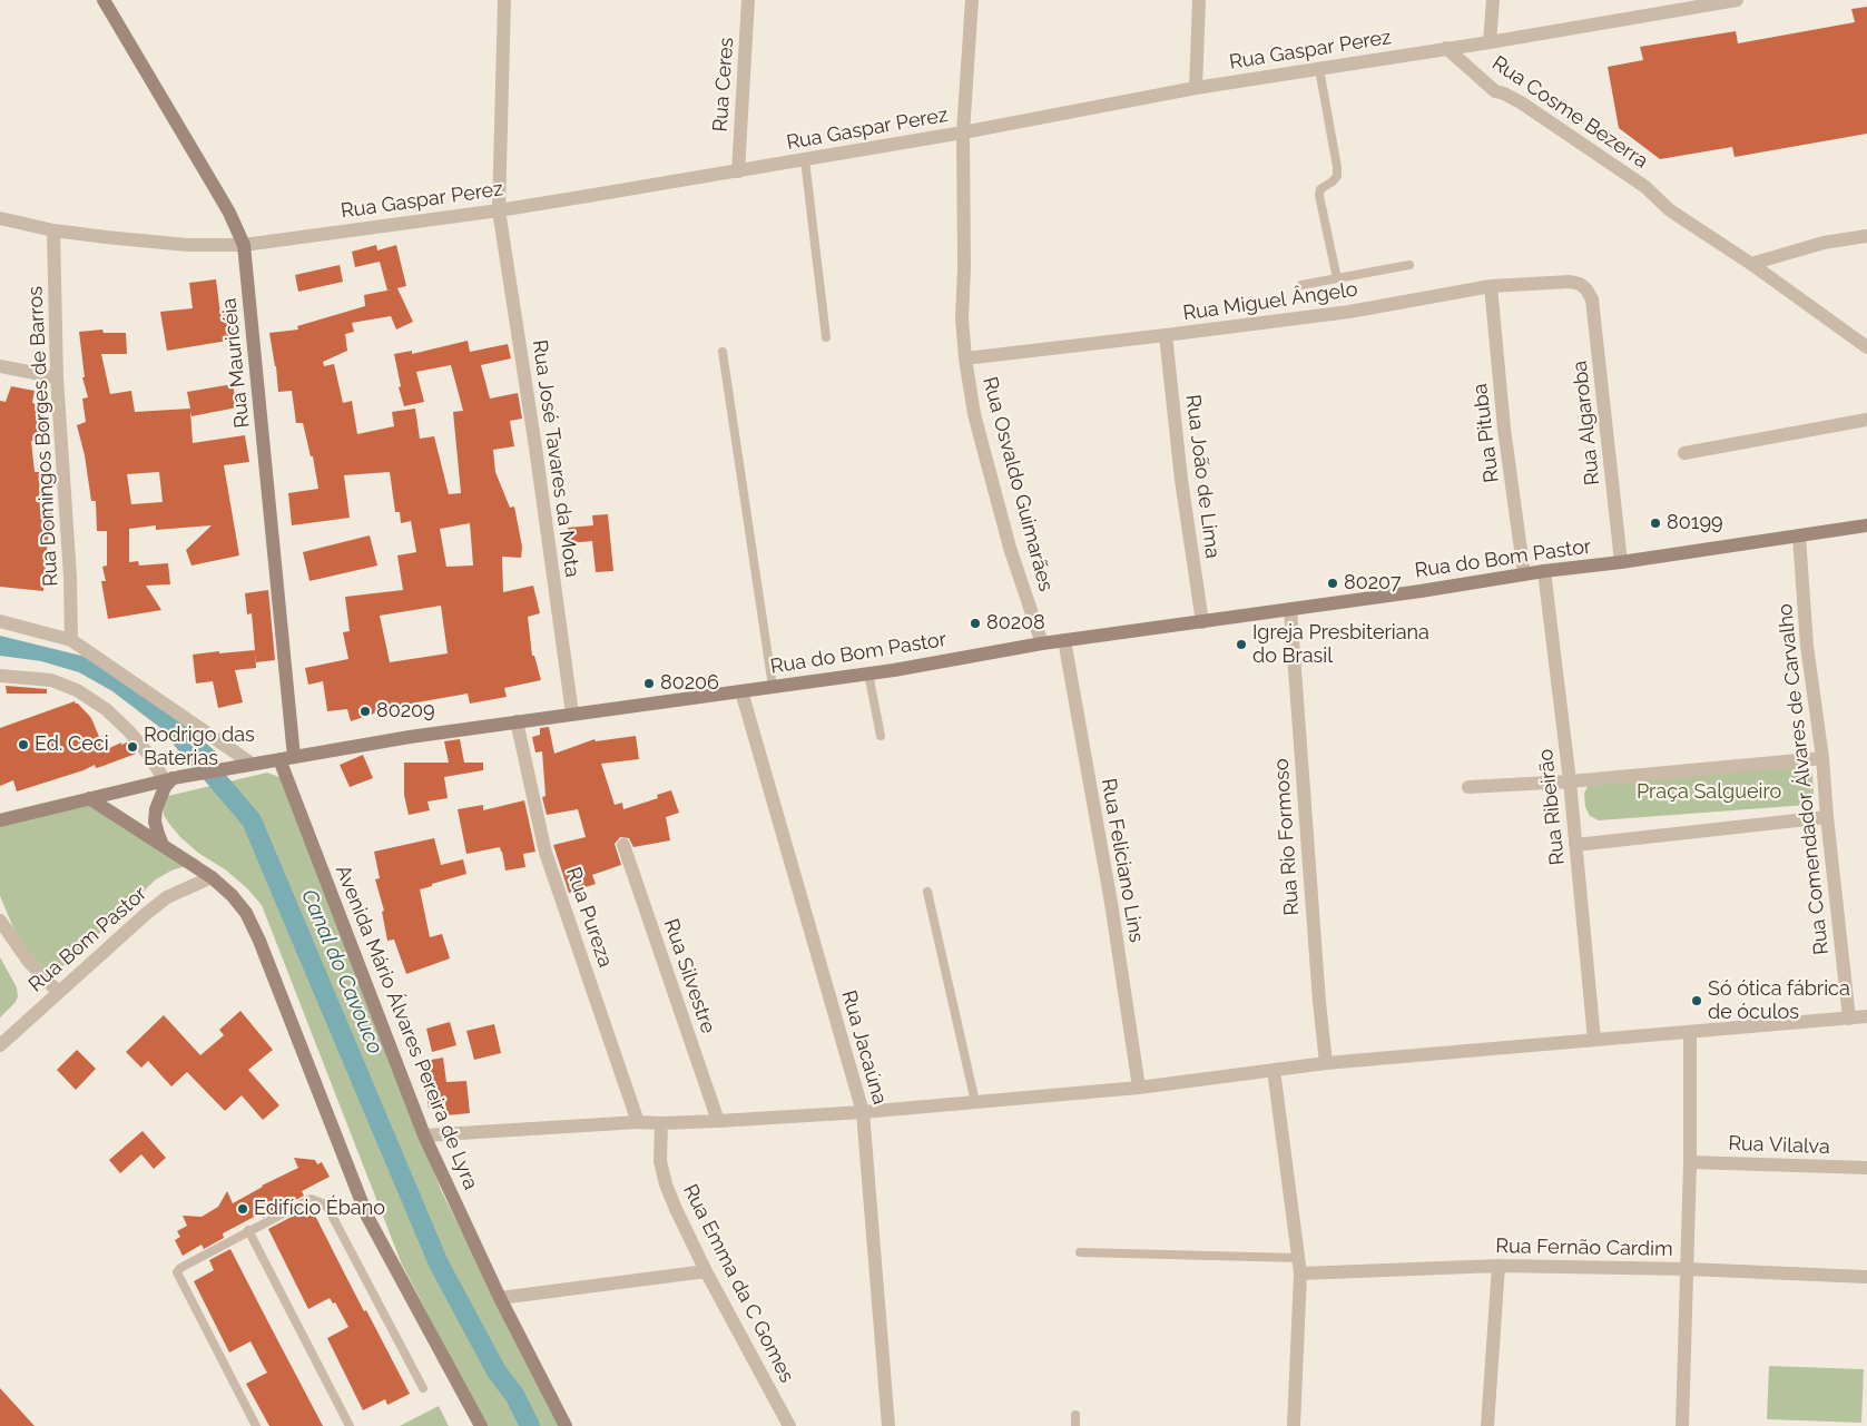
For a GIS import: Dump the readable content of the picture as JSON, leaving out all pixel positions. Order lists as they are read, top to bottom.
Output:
{
  "streets": {
    "street": [
      "Rua Gaspar Perez",
      "Rua Ceres",
      "Rua Cosme Bezerra",
      "Rua Miguel Ângelo",
      "Rua Mauricéia",
      "Rua Algaroba",
      "Rua Pituba",
      "Rua Domingos Borges de Barros",
      "Rua José Tavares da Mota",
      "Rua João de Lima",
      "Rua Osvaldo Guimarães",
      "Rua do Bom Pastor",
      "Rua Comendador Álvares de Carvalho",
      "Rua Ribeirão",
      "Rua Rio Formoso",
      "Rua Feliciano Lins",
      "Rua Pureza",
      "Rua Bom Pastor",
      "Rua Silvestre",
      "Avenida Mário Álvares Pereira de Lyra",
      "Rua Jacaúna",
      "Rua Vilalva",
      "Rua Fernão Cardim",
      "Rua Emma da C Gomes"
    ]
  },
  "crossings": [
    ["Rua Gaspar Perez", "Rua Ceres"],
    ["Rua Gaspar Perez", "Rua Cosme Bezerra"],
    ["Rua Gaspar Perez", "Rua Mauricéia"],
    ["Rua Gaspar Perez", "Rua Domingos Borges de Barros"],
    ["Rua Gaspar Perez", "Rua José Tavares da Mota"],
    ["Rua Gaspar Perez", "Rua Osvaldo Guimarães"],
    ["Rua Miguel Ângelo", "Rua Algaroba"],
    ["Rua Miguel Ângelo", "Rua Pituba"],
    ["Rua Miguel Ângelo", "Rua João de Lima"],
    ["Rua Miguel Ângelo", "Rua Osvaldo Guimarães"],
    ["Rua Mauricéia", "Rua do Bom Pastor"],
    ["Rua Mauricéia", "Avenida Mário Álvares Pereira de Lyra"],
    ["Rua Algaroba", "Rua do Bom Pastor"],
    ["Rua Pituba", "Rua do Bom Pastor"],
    ["Rua José Tavares da Mota", "Rua do Bom Pastor"],
    ["Rua João de Lima", "Rua do Bom Pastor"],
    ["Rua Osvaldo Guimarães", "Rua do Bom Pastor"],
    ["Rua do Bom Pastor", "Rua Comendador Álvares de Carvalho"],
    ["Rua do Bom Pastor", "Rua Ribeirão"],
    ["Rua do Bom Pastor", "Rua Rio Formoso"],
    ["Rua do Bom Pastor", "Rua Feliciano Lins"],
    ["Rua do Bom Pastor", "Rua Pureza"],
    ["Rua do Bom Pastor", "Avenida Mário Álvares Pereira de Lyra"],
    ["Rua do Bom Pastor", "Rua Jacaúna"]
  ],
  "water": ["Canal do Cavouco"],
  "parks": ["Praça Salgueiro"],
  "places": [
    "80199",
    "80207",
    "80208",
    "Igreja Presbiteriana do Brasil",
    "80206",
    "80209",
    "Ed. Ceci",
    "Rodrigo das Baterias",
    "Só ótica fábrica de óculos",
    "Edifício Ébano"
  ]
}
